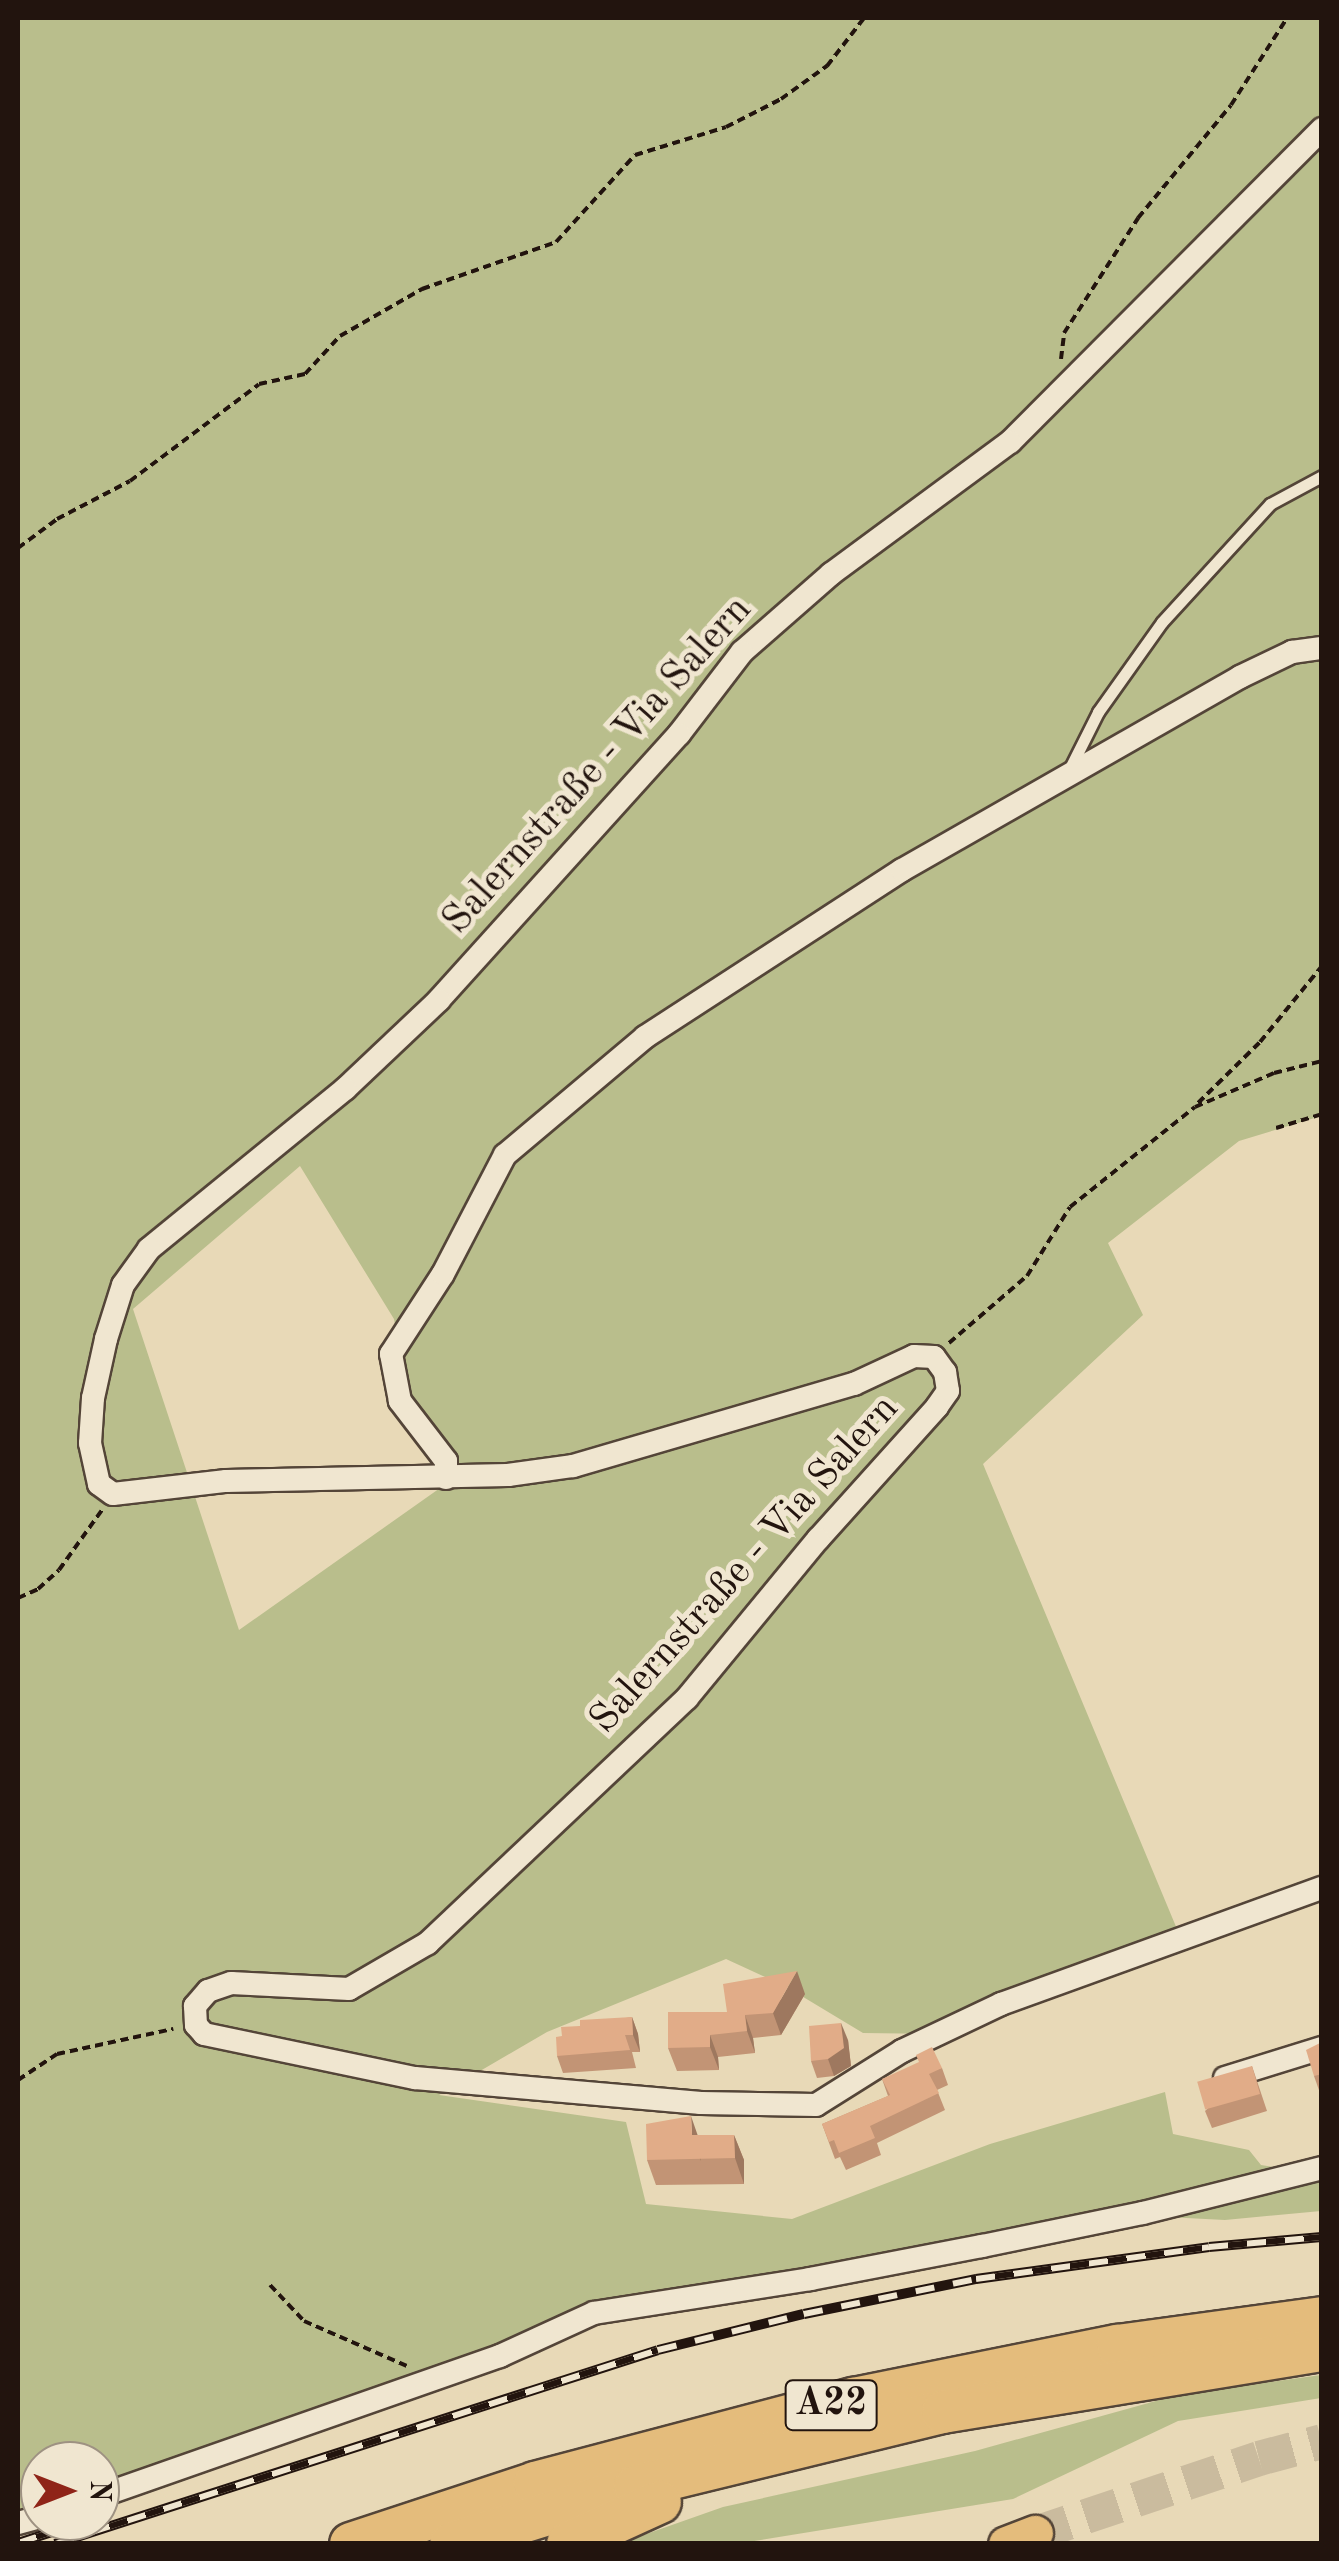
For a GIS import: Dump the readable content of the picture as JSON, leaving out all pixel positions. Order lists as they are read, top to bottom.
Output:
{
  "streets": {
    "highway": ["A22"],
    "street": ["Salernstraße - Via Salern"]
  },
  "north": "right"
}
